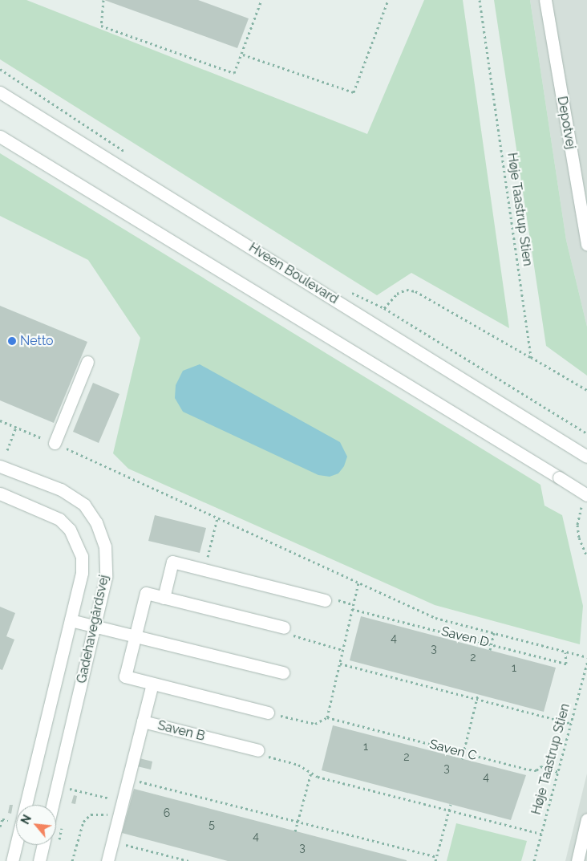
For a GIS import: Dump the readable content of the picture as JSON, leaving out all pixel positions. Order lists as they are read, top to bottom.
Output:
{
  "streets": {
    "street": [
      "Depotvej",
      "Hveen Boulevard",
      "Gadehavegårdsvej",
      "Saven B"
    ],
    "path": ["Høje Taastrup Stien", "Saven D", "Saven C"]
  },
  "crossings": [
    ["Høje Taastrup Stien", "Saven C"]
  ],
  "places": ["Netto"],
  "house_numbers": [
    "4",
    "3",
    "2",
    "1",
    "1",
    "2",
    "3",
    "4",
    "6",
    "5",
    "4",
    "3"
  ],
  "north": "top left"
}
